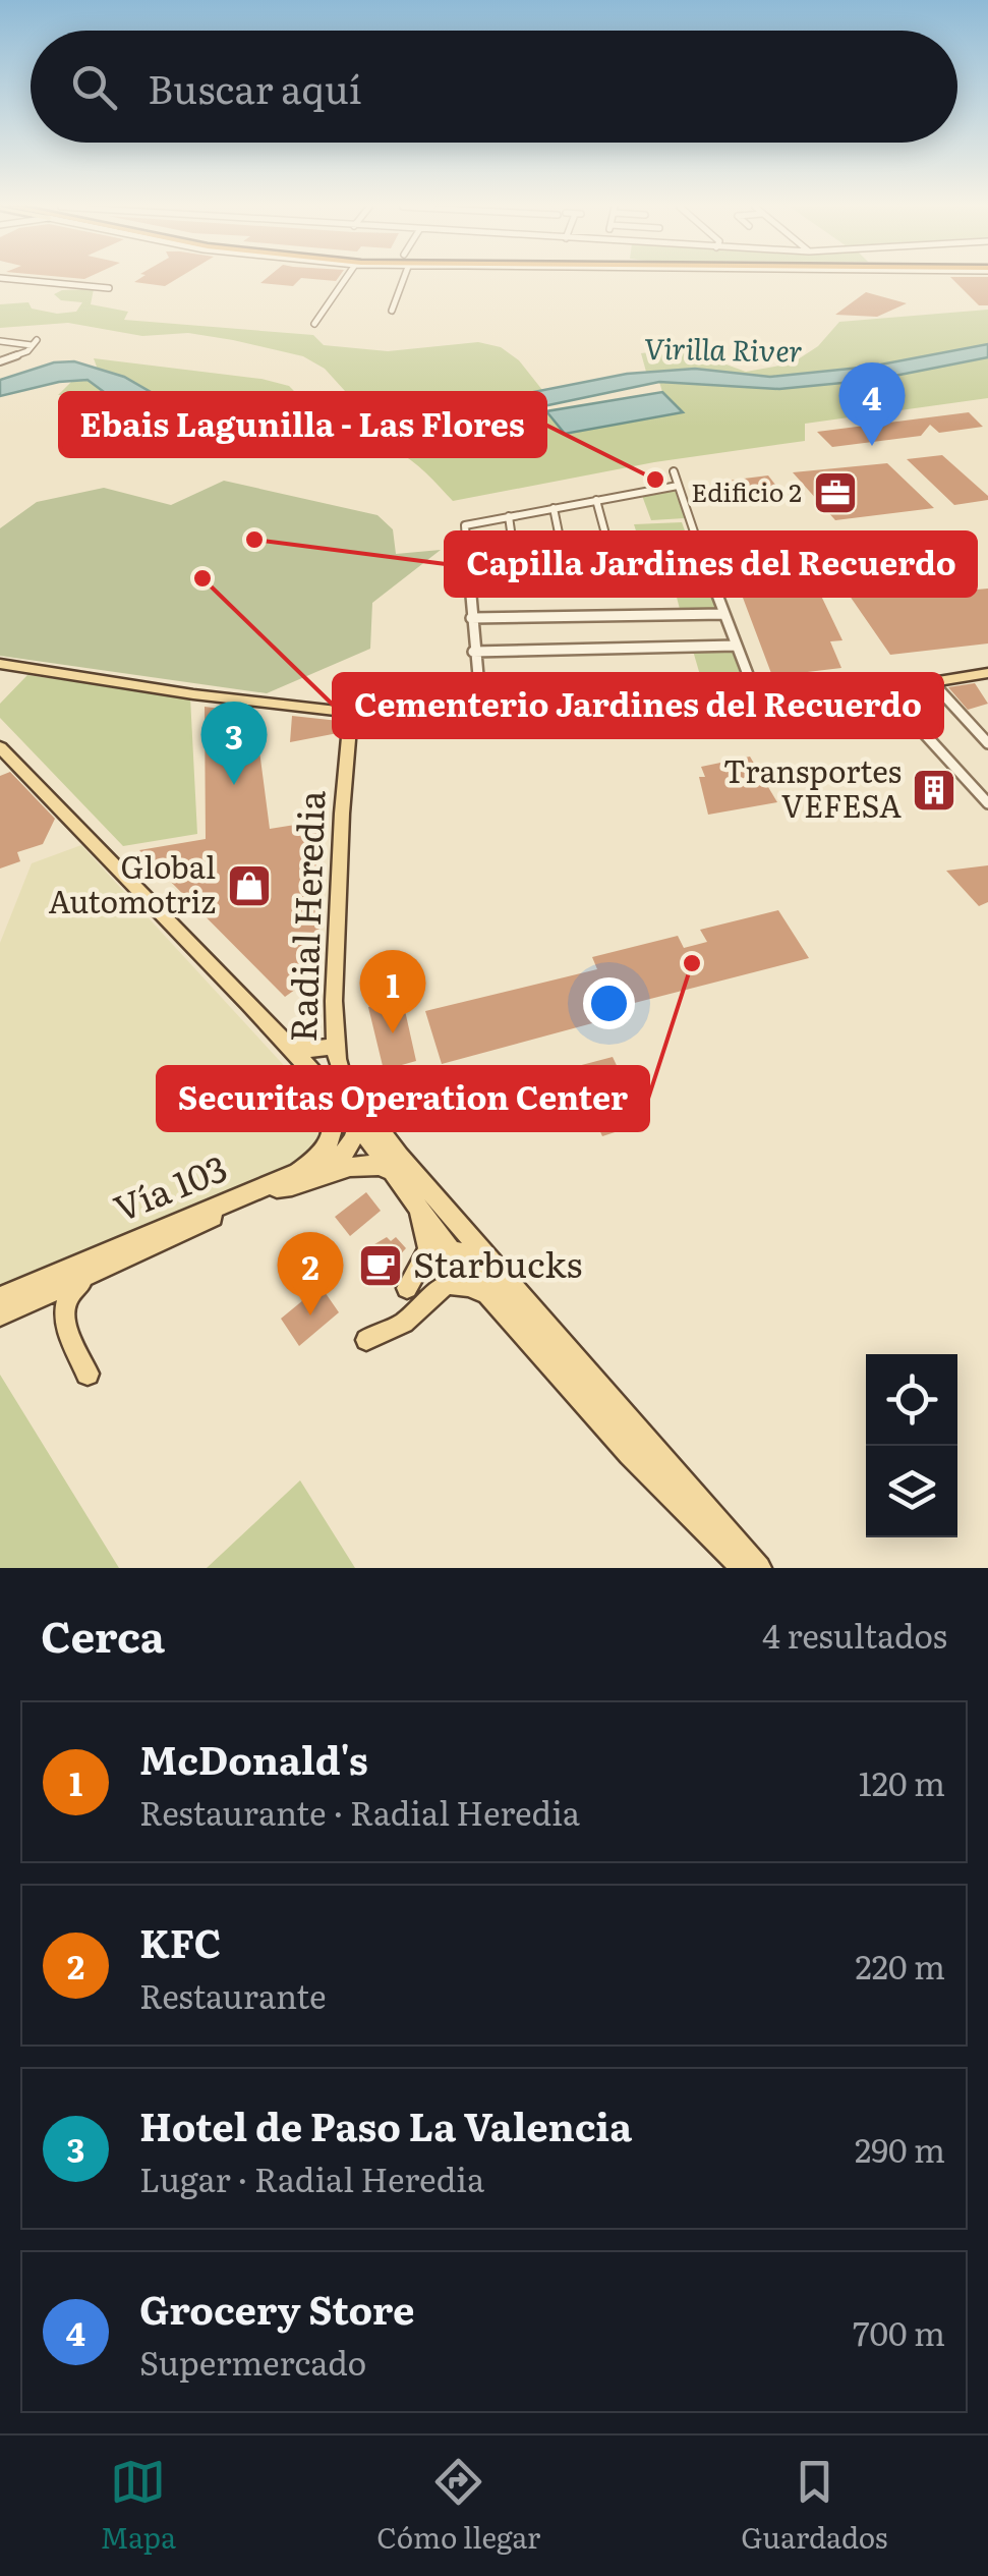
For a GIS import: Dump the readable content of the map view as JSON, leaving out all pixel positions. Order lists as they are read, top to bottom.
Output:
{
  "streets": {
    "main road": ["Radial Heredia", "Vía 103"]
  },
  "crossings": [
    ["Radial Heredia", "Vía 103"]
  ],
  "water": ["Virilla River"],
  "places": {
    "other": [
      "Ebais Lagunilla - Las Flores",
      "Capilla Jardines del Recuerdo",
      "Cementerio Jardines del Recuerdo",
      "Securitas Operation Center"
    ],
    "office": ["Edificio 2"],
    "building": ["Transportes VEFESA"],
    "shop": ["Global Automotriz"],
    "cafe": ["Starbucks"]
  },
  "page": {
    "search": "Buscar aquí",
    "pins": [
      "4",
      "3",
      "1",
      "2"
    ],
    "heading": ["Cerca", "4 resultados"],
    "list": [
      {
        "mark": "1",
        "name": "McDonald's",
        "note": "Restaurante · Radial Heredia",
        "value": "120 m"
      },
      {
        "mark": "2",
        "name": "KFC",
        "note": "Restaurante",
        "value": "220 m"
      },
      {
        "mark": "3",
        "name": "Hotel de Paso La Valencia",
        "note": "Lugar · Radial Heredia",
        "value": "290 m"
      },
      {
        "mark": "4",
        "name": "Grocery Store",
        "note": "Supermercado",
        "value": "700 m"
      }
    ],
    "nav": ["Mapa", "Cómo llegar", "Guardados"]
  }
}
